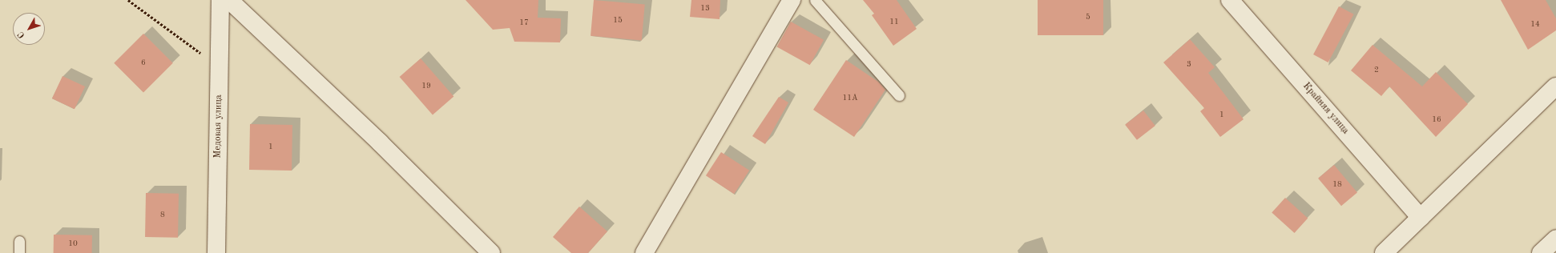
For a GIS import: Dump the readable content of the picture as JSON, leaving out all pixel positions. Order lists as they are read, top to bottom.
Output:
{
  "streets": {
    "street": ["Крайняя улица", "Медовая улица"]
  },
  "house_numbers": [
    "13",
    "5",
    "15",
    "11",
    "17",
    "14",
    "6",
    "3",
    "2",
    "19",
    "11А",
    "1",
    "16",
    "1",
    "18",
    "8",
    "10"
  ],
  "north": "bottom left"
}
